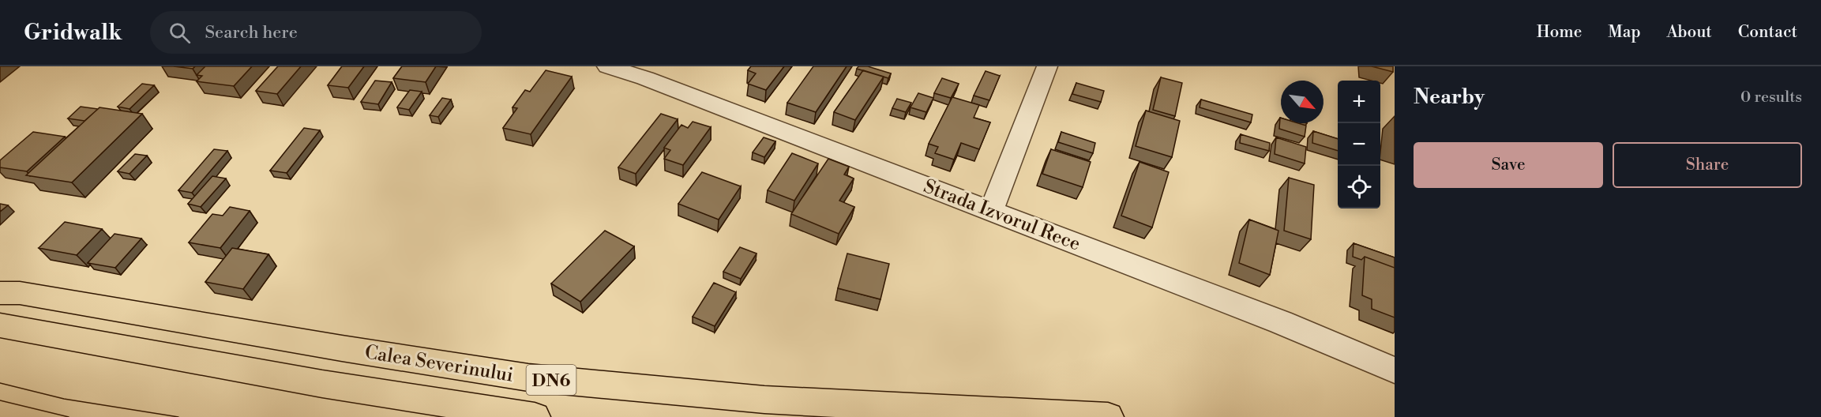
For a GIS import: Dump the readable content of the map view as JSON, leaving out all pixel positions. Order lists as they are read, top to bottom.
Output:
{
  "streets": {
    "main road": ["Calea Severinului", "DN6"],
    "street": ["Strada Izvorul Rece"]
  },
  "north": "bottom right",
  "page": {
    "header": "Gridwalk",
    "search": "Search here",
    "nav": [
      "Home",
      "Map",
      "About",
      "Contact"
    ],
    "heading": ["Nearby", "0 results"],
    "map_buttons": ["+", "−"],
    "buttons": ["Save", "Share"]
  }
}
